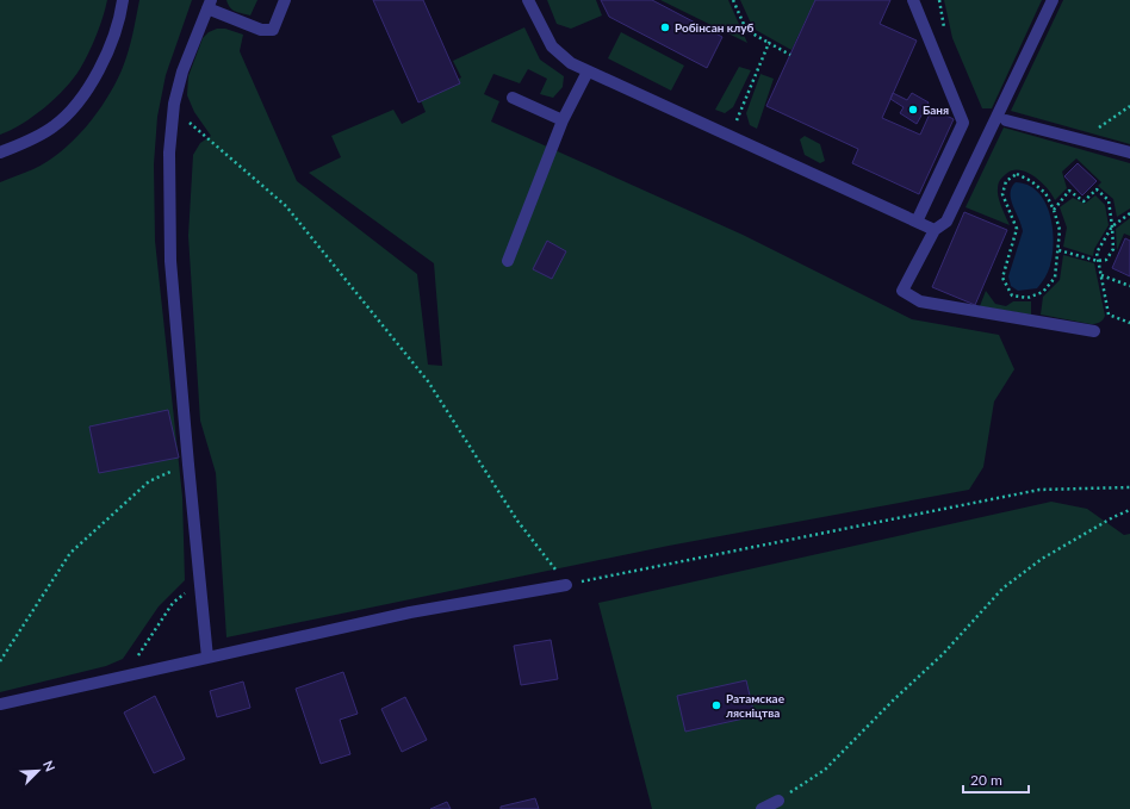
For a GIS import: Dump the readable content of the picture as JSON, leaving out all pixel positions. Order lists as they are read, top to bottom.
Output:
{
  "places": ["Робінсан клуб", "Баня", "Ратамскае лясніцтва"],
  "scale_bar": "20 m",
  "north": "top right"
}
